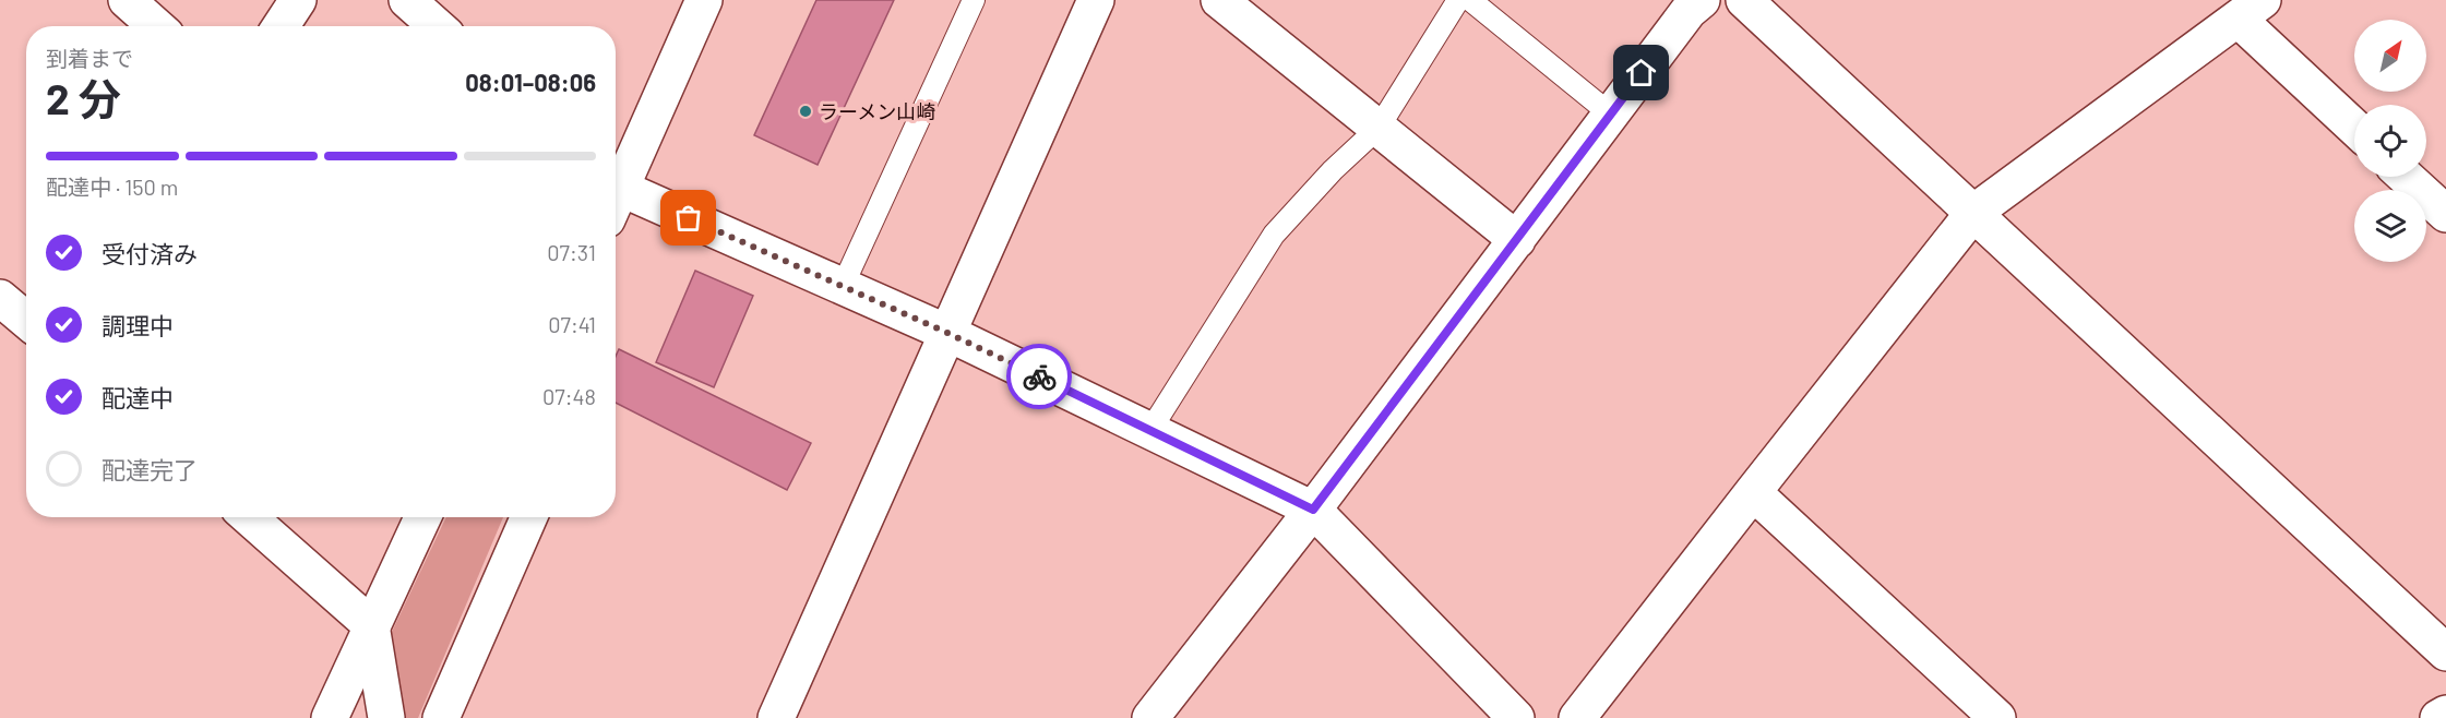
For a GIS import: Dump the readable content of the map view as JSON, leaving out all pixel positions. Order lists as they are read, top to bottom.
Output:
{
  "places": ["ラーメン山崎"],
  "north": "top right",
  "page": {
    "heading": ["2 分", "到着まで", "08:01–08:06"],
    "bar": "配達中 · 150 m",
    "list": [
      ["受付済み", "07:31"],
      ["調理中", "07:41"],
      ["配達中", "07:48"],
      "配達完了"
    ]
  }
}
